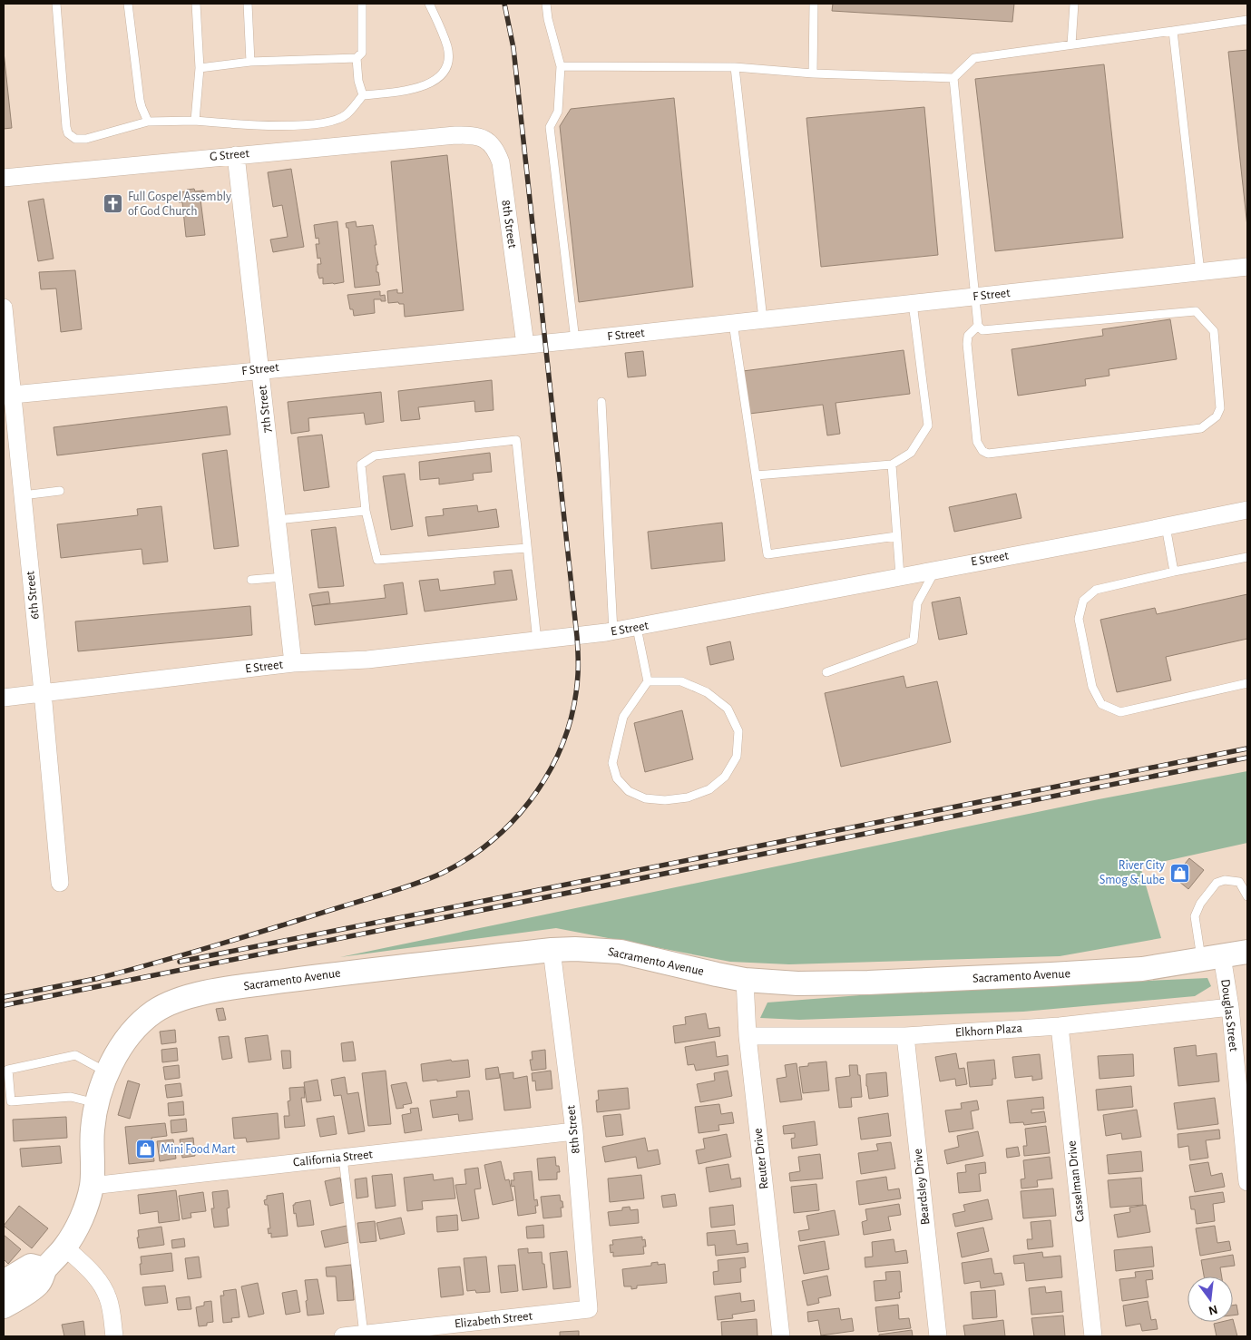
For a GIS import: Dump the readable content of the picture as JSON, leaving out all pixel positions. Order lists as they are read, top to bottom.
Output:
{
  "streets": {
    "main road": ["Sacramento Avenue"],
    "street": [
      "G Street",
      "8th Street",
      "F Street",
      "7th Street",
      "E Street",
      "6th Street",
      "Douglas Street",
      "Elkhorn Plaza",
      "California Street",
      "Reuter Drive",
      "Casselman Drive",
      "Beardsley Drive",
      "Elizabeth Street"
    ]
  },
  "crossings": [
    ["G Street", "8th Street"],
    ["G Street", "7th Street"],
    ["8th Street", "F Street"],
    ["8th Street", "Sacramento Avenue"],
    ["8th Street", "California Street"],
    ["8th Street", "Elizabeth Street"],
    ["F Street", "7th Street"],
    ["F Street", "6th Street"],
    ["7th Street", "E Street"],
    ["E Street", "6th Street"],
    ["Sacramento Avenue", "Douglas Street"],
    ["Sacramento Avenue", "California Street"],
    ["Sacramento Avenue", "Reuter Drive"],
    ["Douglas Street", "Elkhorn Plaza"],
    ["Elkhorn Plaza", "Reuter Drive"],
    ["Elkhorn Plaza", "Casselman Drive"],
    ["Elkhorn Plaza", "Beardsley Drive"]
  ],
  "places": {
    "church": ["Full Gospel Assembly of God Church"],
    "shop": ["River City Smog & Lube", "Mini Food Mart"]
  },
  "north": "bottom"
}
